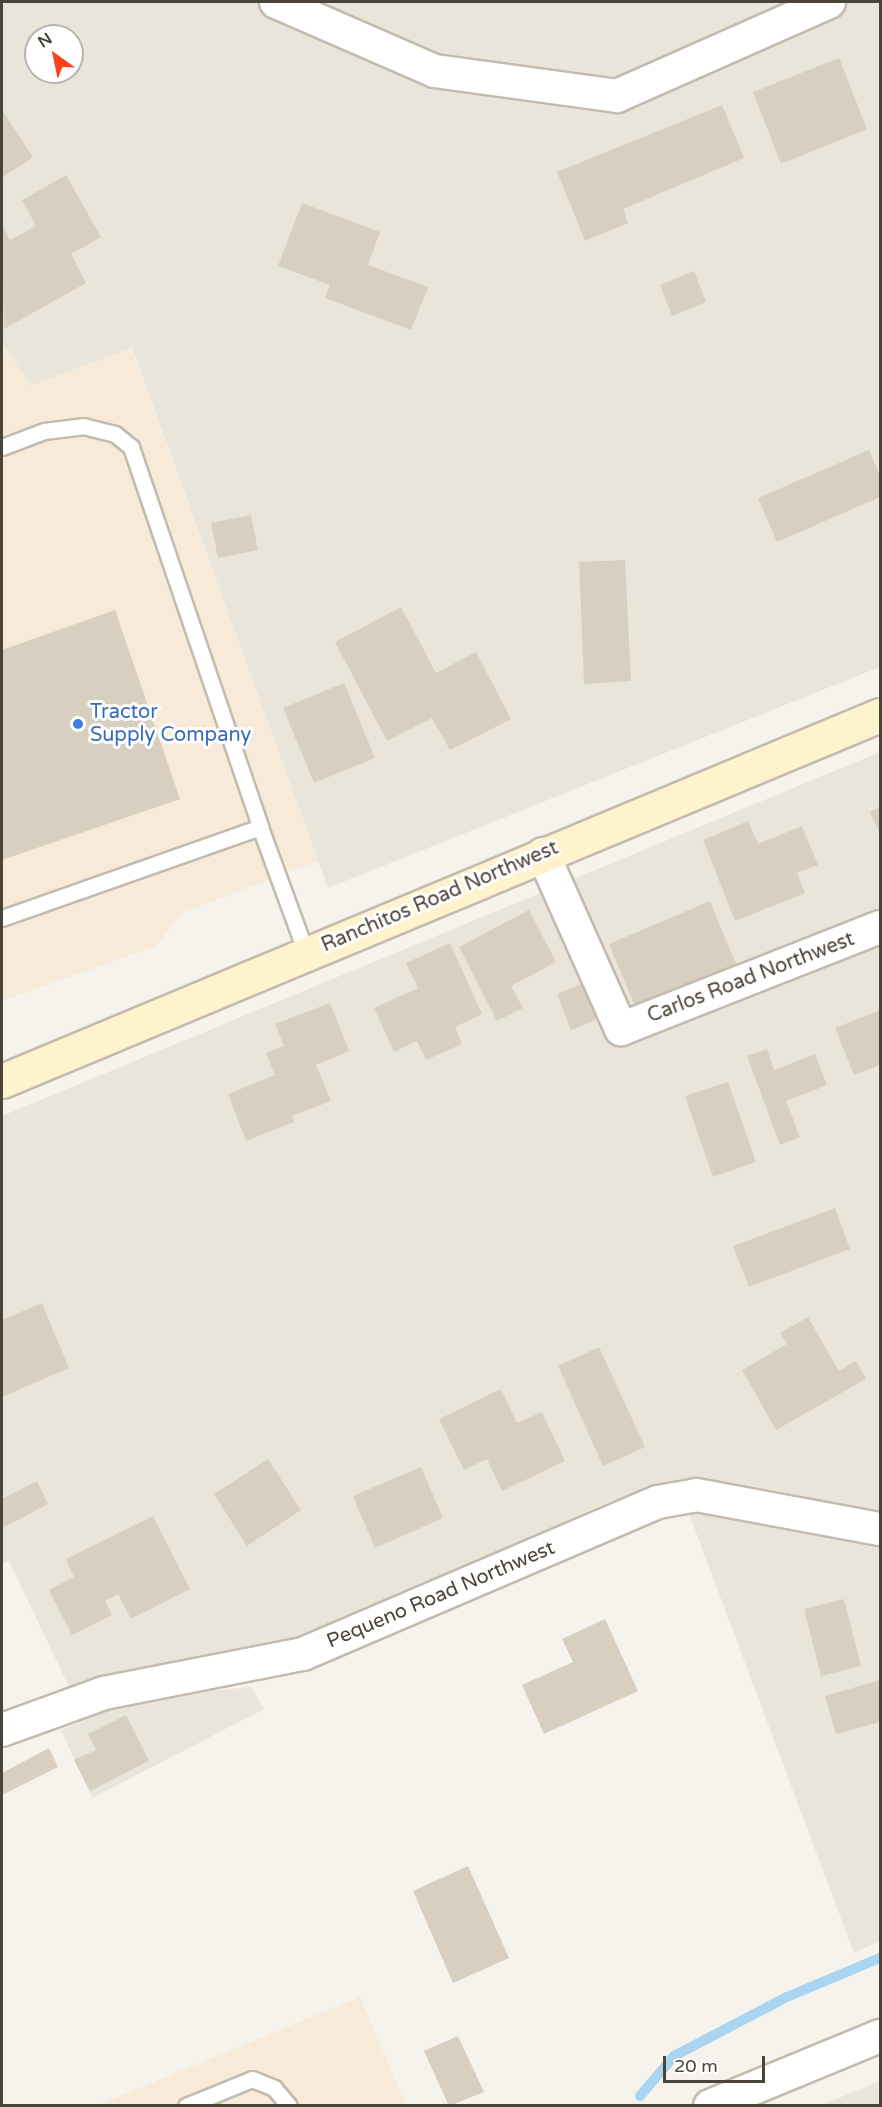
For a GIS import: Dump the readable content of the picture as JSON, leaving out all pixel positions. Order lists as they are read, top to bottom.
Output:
{
  "streets": {
    "street": ["Ranchitos Road Northwest", "Carlos Road Northwest", "Pequeno Road Northwest"]
  },
  "crossings": [
    ["Ranchitos Road Northwest", "Carlos Road Northwest"]
  ],
  "places": ["Tractor Supply Company"],
  "scale_bar": "20 m",
  "north": "top left"
}
